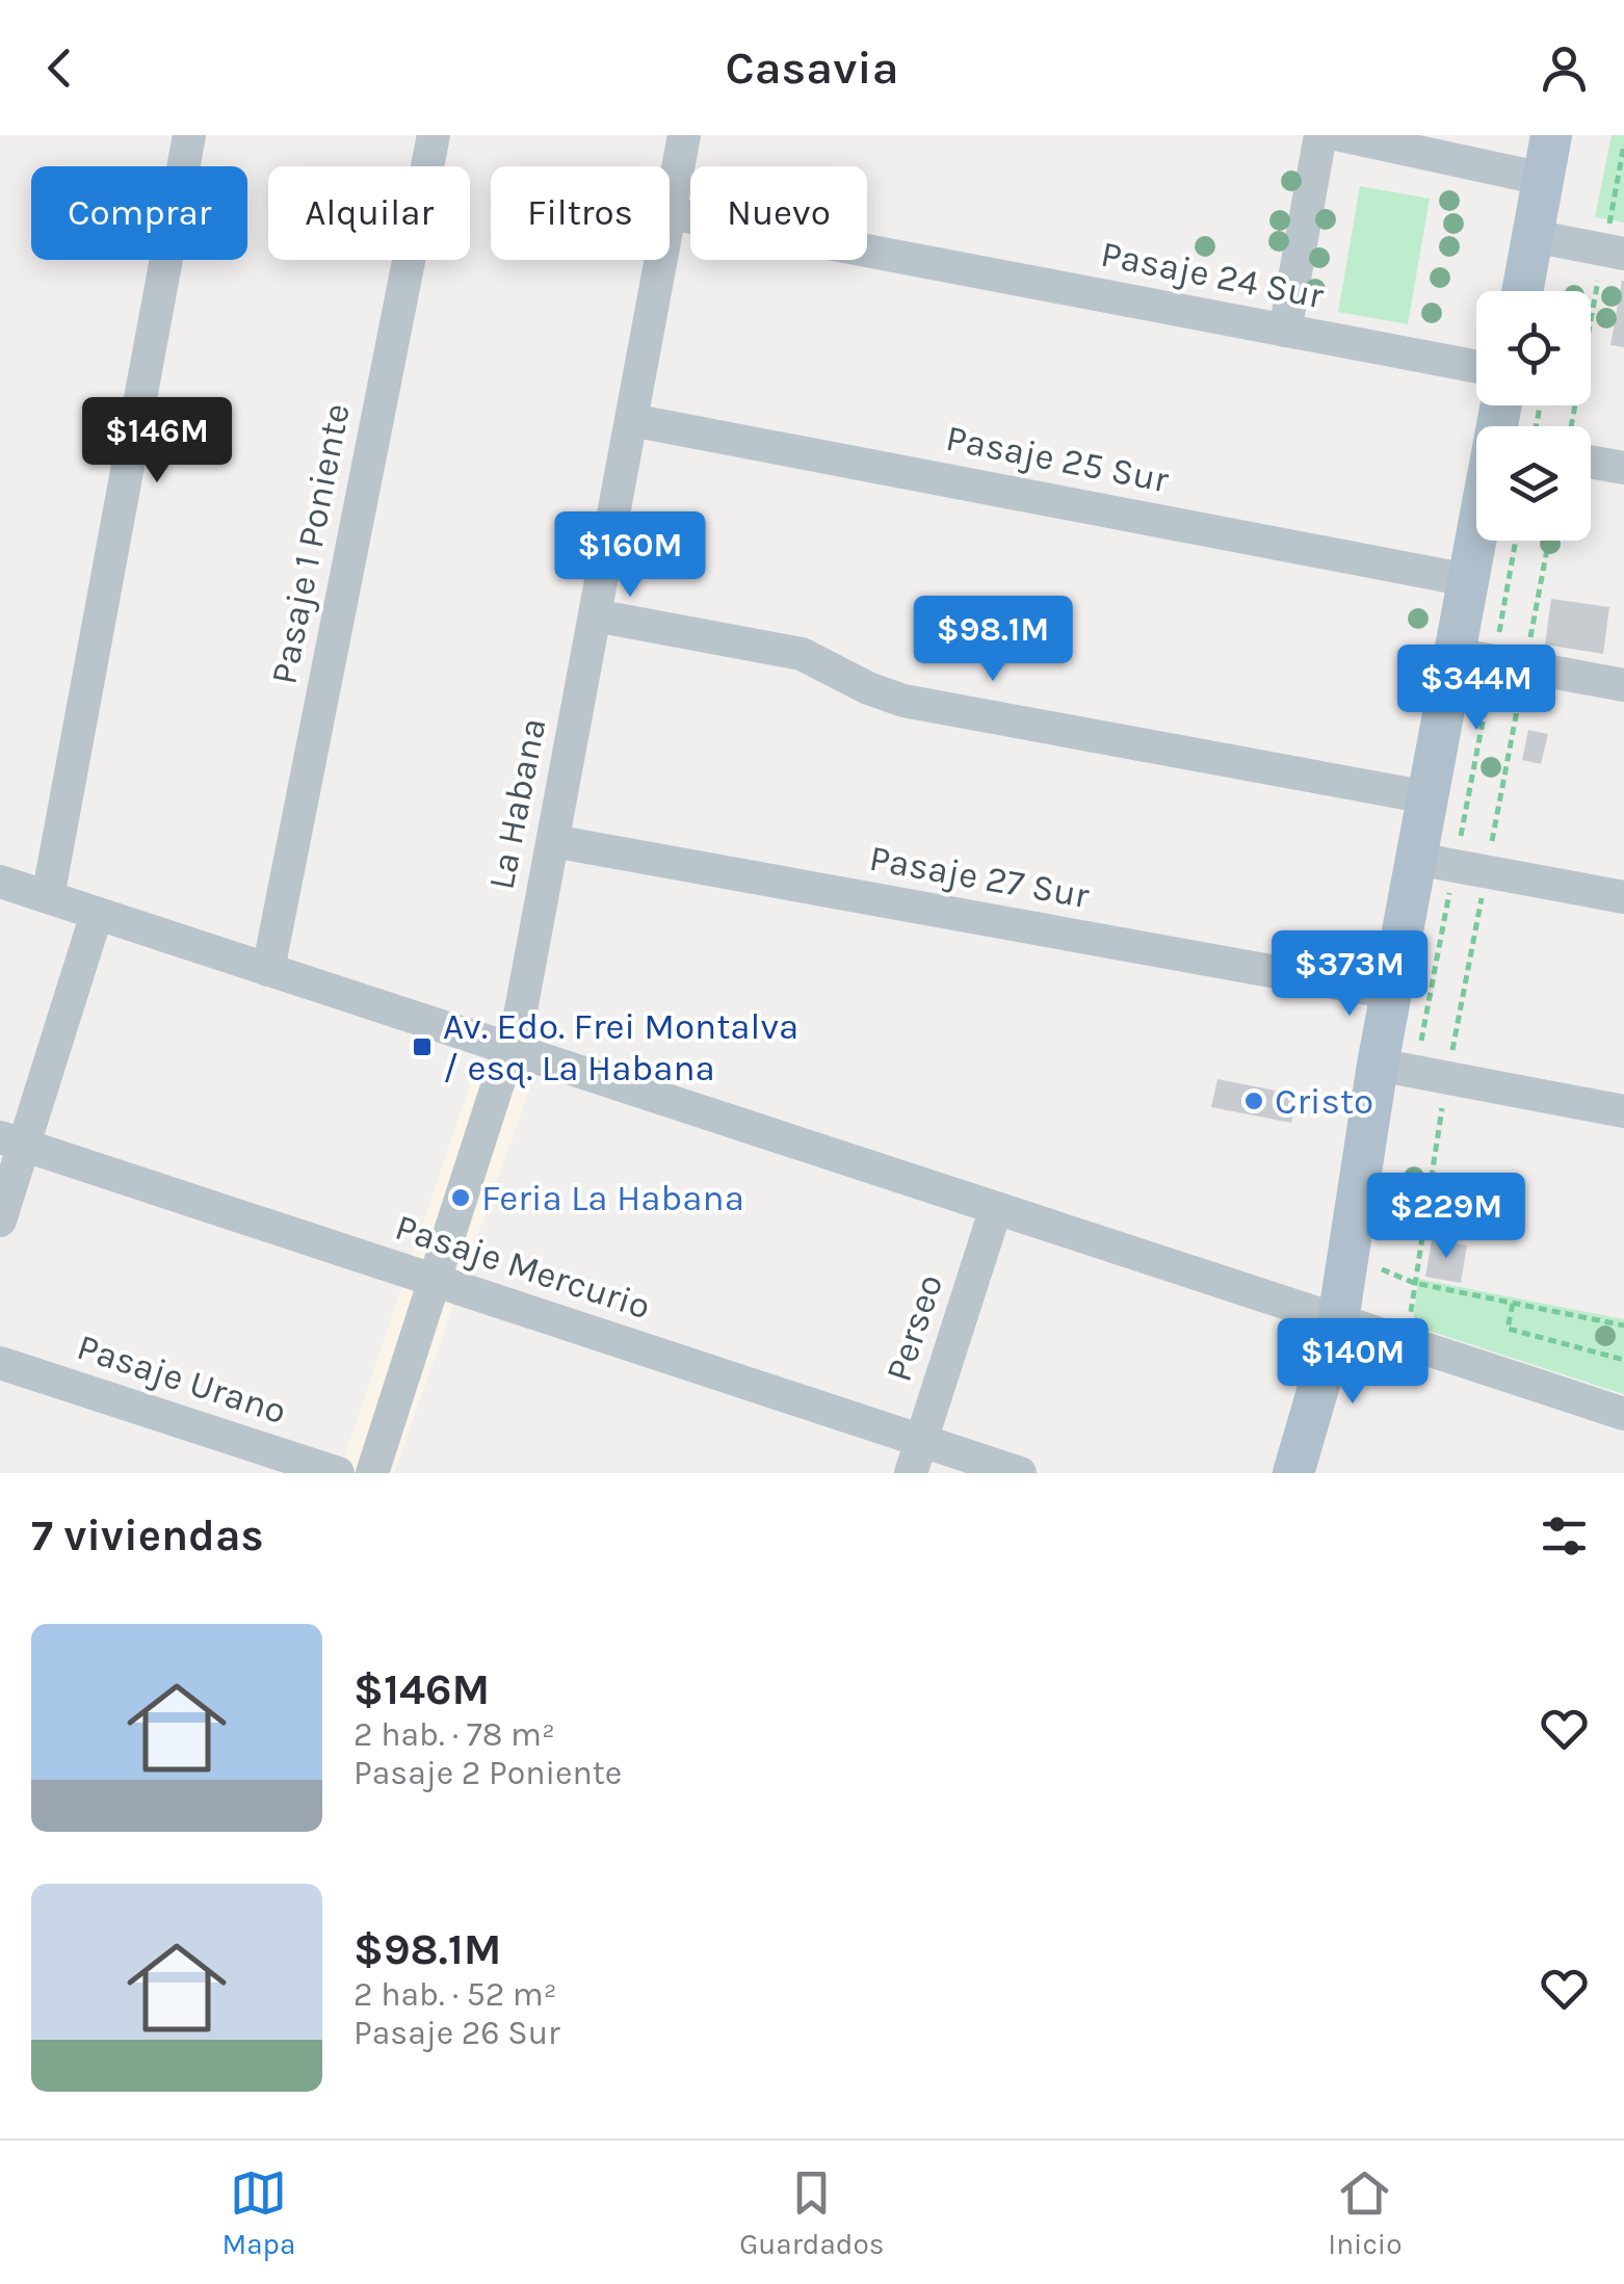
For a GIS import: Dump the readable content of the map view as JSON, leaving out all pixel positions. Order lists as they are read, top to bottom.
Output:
{
  "streets": {
    "street": [
      "Pasaje 24 Sur",
      "Pasaje 25 Sur",
      "Pasaje 1 Poniente",
      "La Habana",
      "Pasaje 27 Sur",
      "Pasaje Mercurio",
      "Perseo",
      "Pasaje Urano"
    ]
  },
  "crossings": [
    ["Pasaje 24 Sur", "La Habana"],
    ["Pasaje 25 Sur", "La Habana"],
    ["La Habana", "Pasaje 27 Sur"],
    ["La Habana", "Pasaje Mercurio"],
    ["Pasaje Mercurio", "Perseo"]
  ],
  "places": {
    "transit": ["Av. Edo. Frei Montalva / esq. La Habana"],
    "other": ["Cristo", "Feria La Habana"]
  },
  "page": {
    "header": "Casavia",
    "chip": [
      "Comprar",
      "Alquilar",
      "Filtros",
      "Nuevo"
    ],
    "price": [
      "$146M",
      "$160M",
      "$98.1M",
      "$344M",
      "$373M",
      "$229M",
      "$140M"
    ],
    "heading": "7 viviendas",
    "list": [
      {
        "name": "$146M",
        "note": "2 hab. · 78 m² · Pasaje 2 Poniente"
      },
      {
        "name": "$98.1M",
        "note": "2 hab. · 52 m² · Pasaje 26 Sur"
      }
    ],
    "tabs": ["Mapa", "Guardados", "Inicio"]
  }
}
